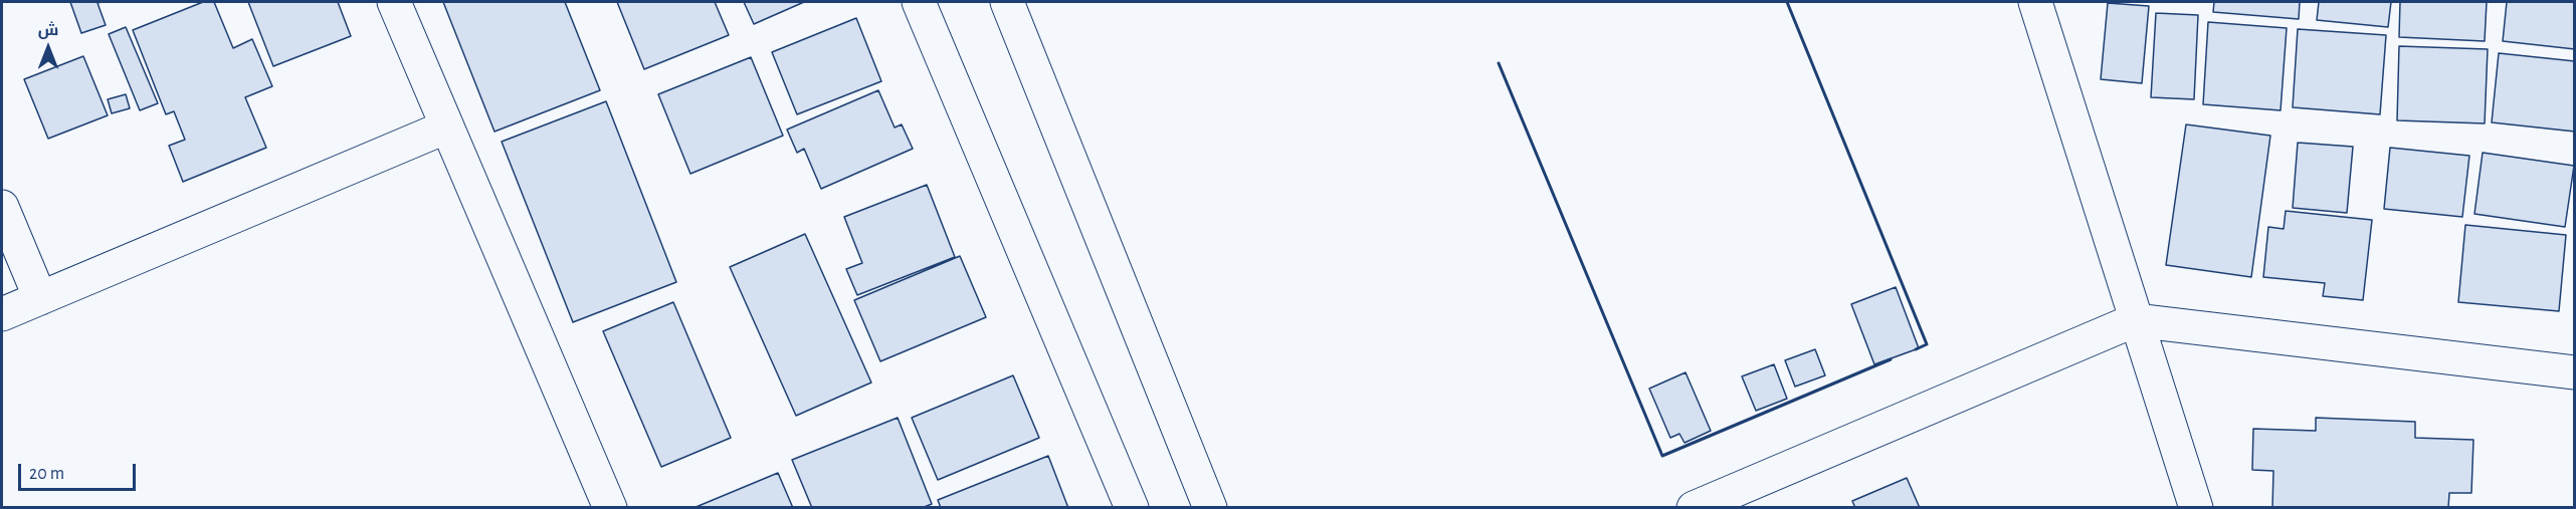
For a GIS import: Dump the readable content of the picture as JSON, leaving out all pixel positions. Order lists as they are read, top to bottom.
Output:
{
  "scale_bar": "20 m",
  "north": "top"
}
